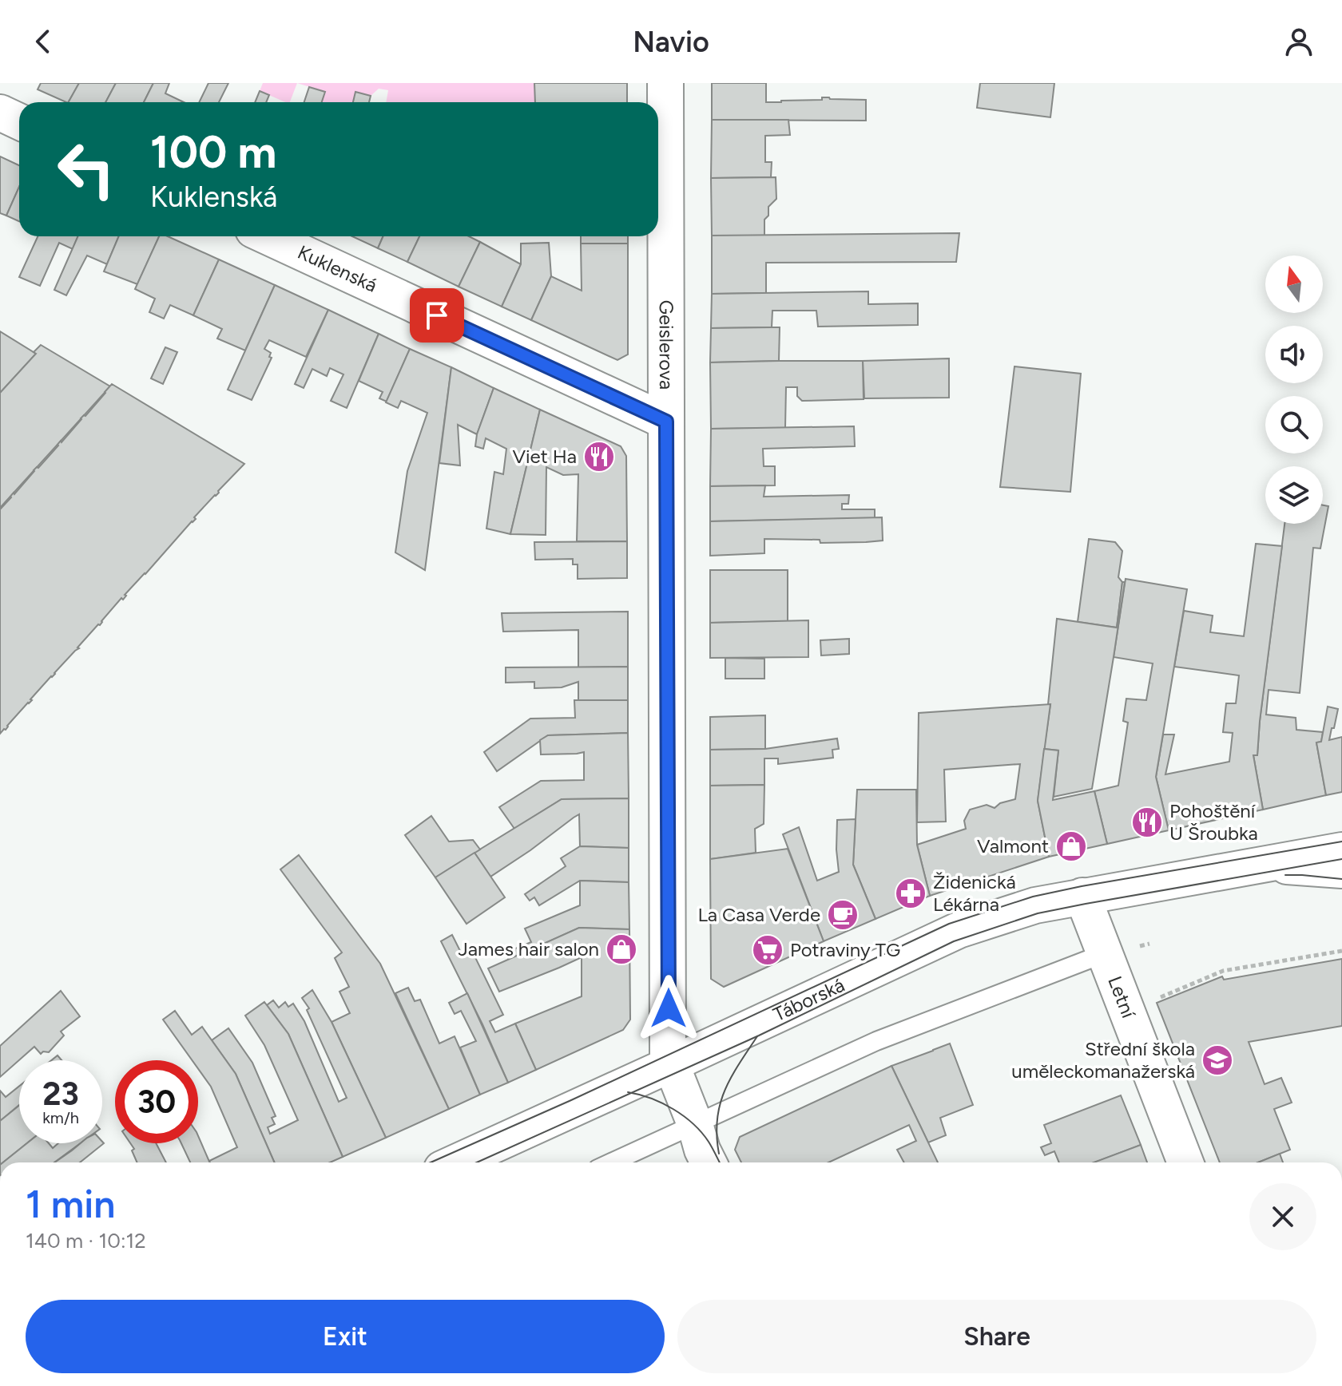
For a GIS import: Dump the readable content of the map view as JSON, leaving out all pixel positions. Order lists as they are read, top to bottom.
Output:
{
  "streets": {
    "street": [
      "Kuklenská",
      "Geislerova",
      "Letní",
      "Táborská"
    ]
  },
  "crossings": [
    ["Kuklenská", "Geislerova"],
    ["Geislerova", "Táborská"],
    ["Letní", "Táborská"]
  ],
  "places": {
    "restaurant": ["Viet Ha", "Pohoštění U Šroubka"],
    "shop": ["Valmont", "James hair salon"],
    "pharmacy": ["Židenická Lékárna"],
    "cafe": ["La Casa Verde"],
    "supermarket": ["Potraviny TG"],
    "school or university": ["Střední škola uměleckomanažerská"]
  },
  "north": "top",
  "page": {
    "header": "Navio",
    "turn": ["100 m", "Kuklenská"],
    "speed": "23 km/h",
    "limit": "30",
    "heading": ["1 min", "140 m · 10:12"],
    "buttons": ["Exit", "Share"]
  }
}
